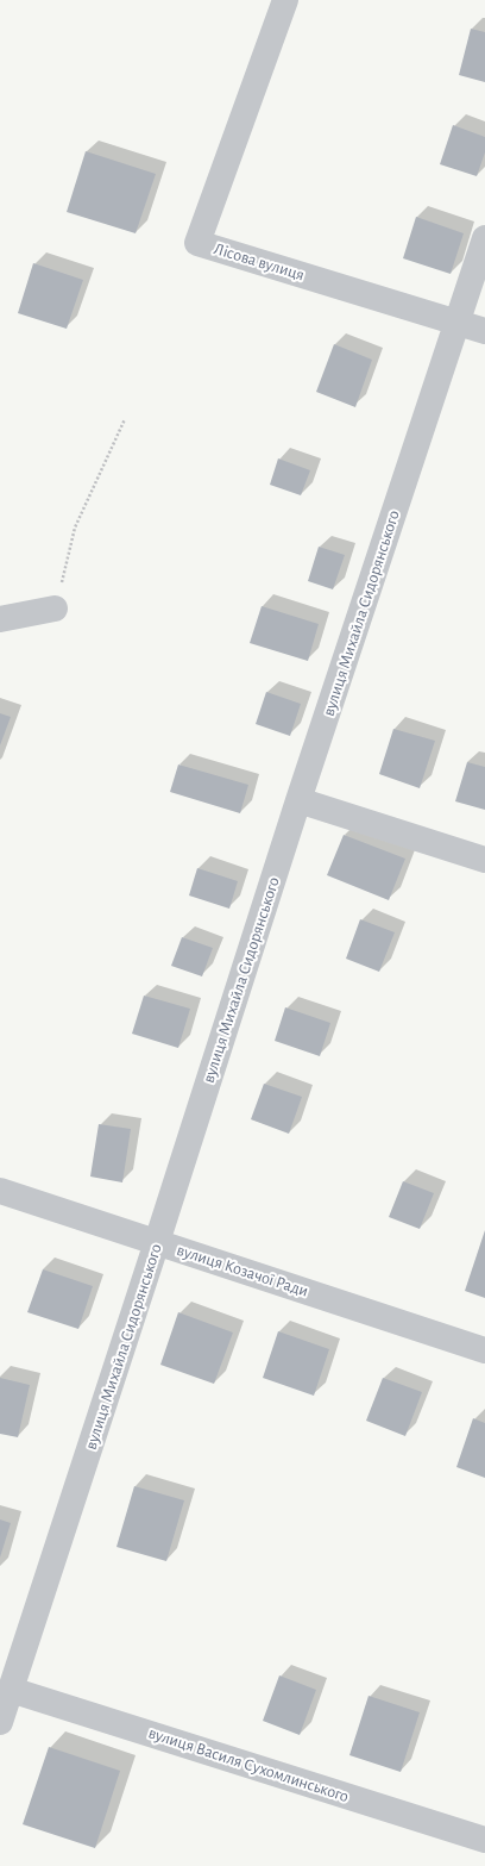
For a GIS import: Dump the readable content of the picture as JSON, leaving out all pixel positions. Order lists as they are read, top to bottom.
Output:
{
  "streets": {
    "street": [
      "Лісова вулиця",
      "вулиця Михайла Сидорянського",
      "вулиця Козачої Ради",
      "вулиця Василя Сухомлинського"
    ]
  },
  "crossings": [
    ["Лісова вулиця", "вулиця Михайла Сидорянського"],
    ["вулиця Михайла Сидорянського", "вулиця Козачої Ради"],
    ["вулиця Михайла Сидорянського", "вулиця Василя Сухомлинського"]
  ]
}
